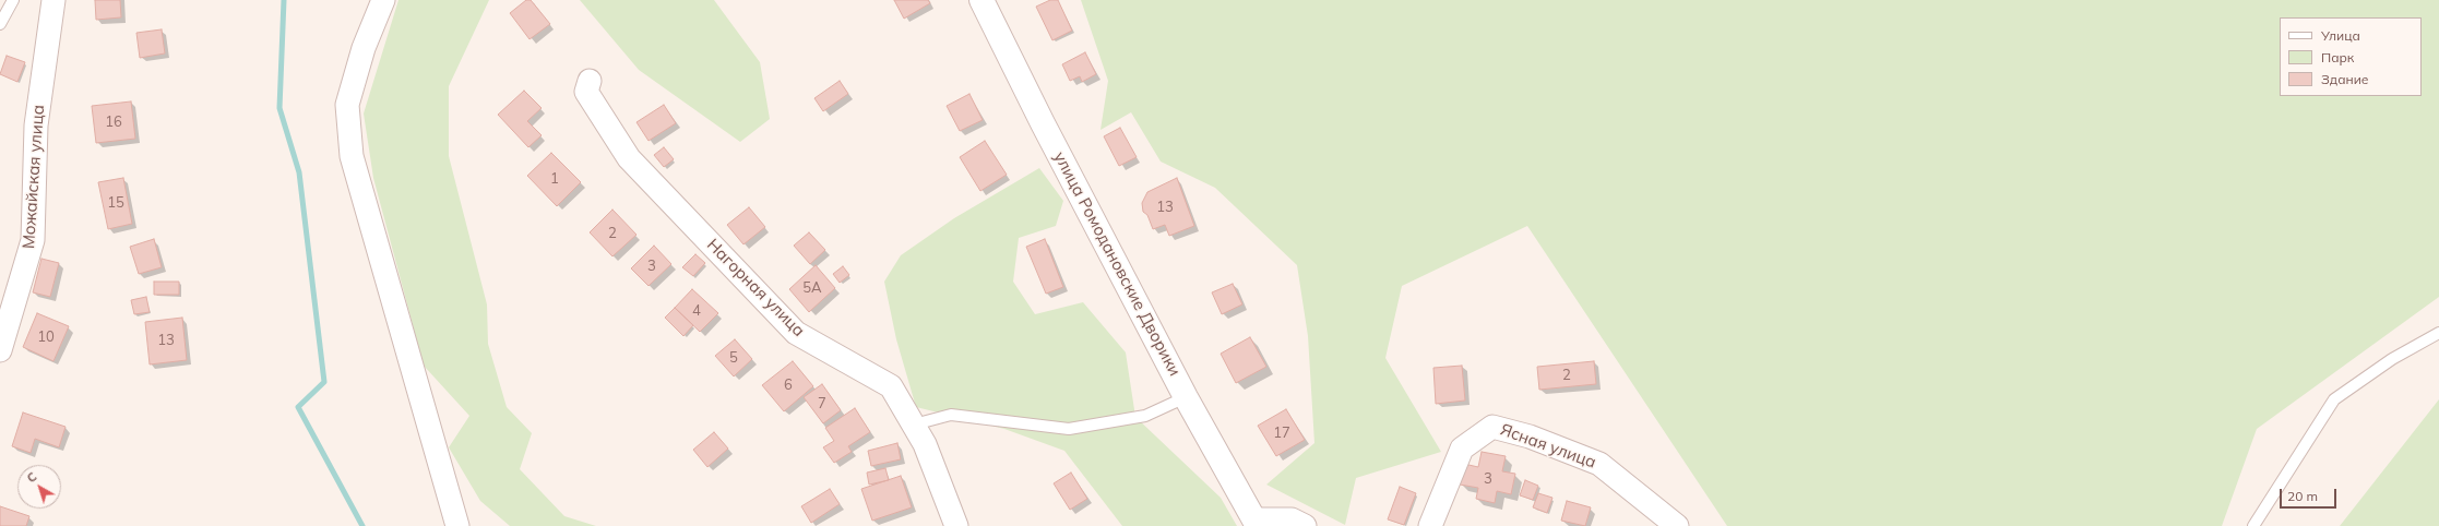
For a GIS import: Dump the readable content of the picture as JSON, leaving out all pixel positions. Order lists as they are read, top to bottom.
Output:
{
  "streets": {
    "street": [
      "Можайская улица",
      "улица Ромодановские Дворики",
      "Нагорная улица",
      "Ясная улица"
    ]
  },
  "house_numbers": [
    "16",
    "1",
    "15",
    "13",
    "2",
    "3",
    "5А",
    "4",
    "10",
    "13",
    "5",
    "2",
    "6",
    "7",
    "17",
    "3"
  ],
  "legend": ["Улица", "Парк", "Здание"],
  "scale_bar": "20 m",
  "north": "top left"
}
